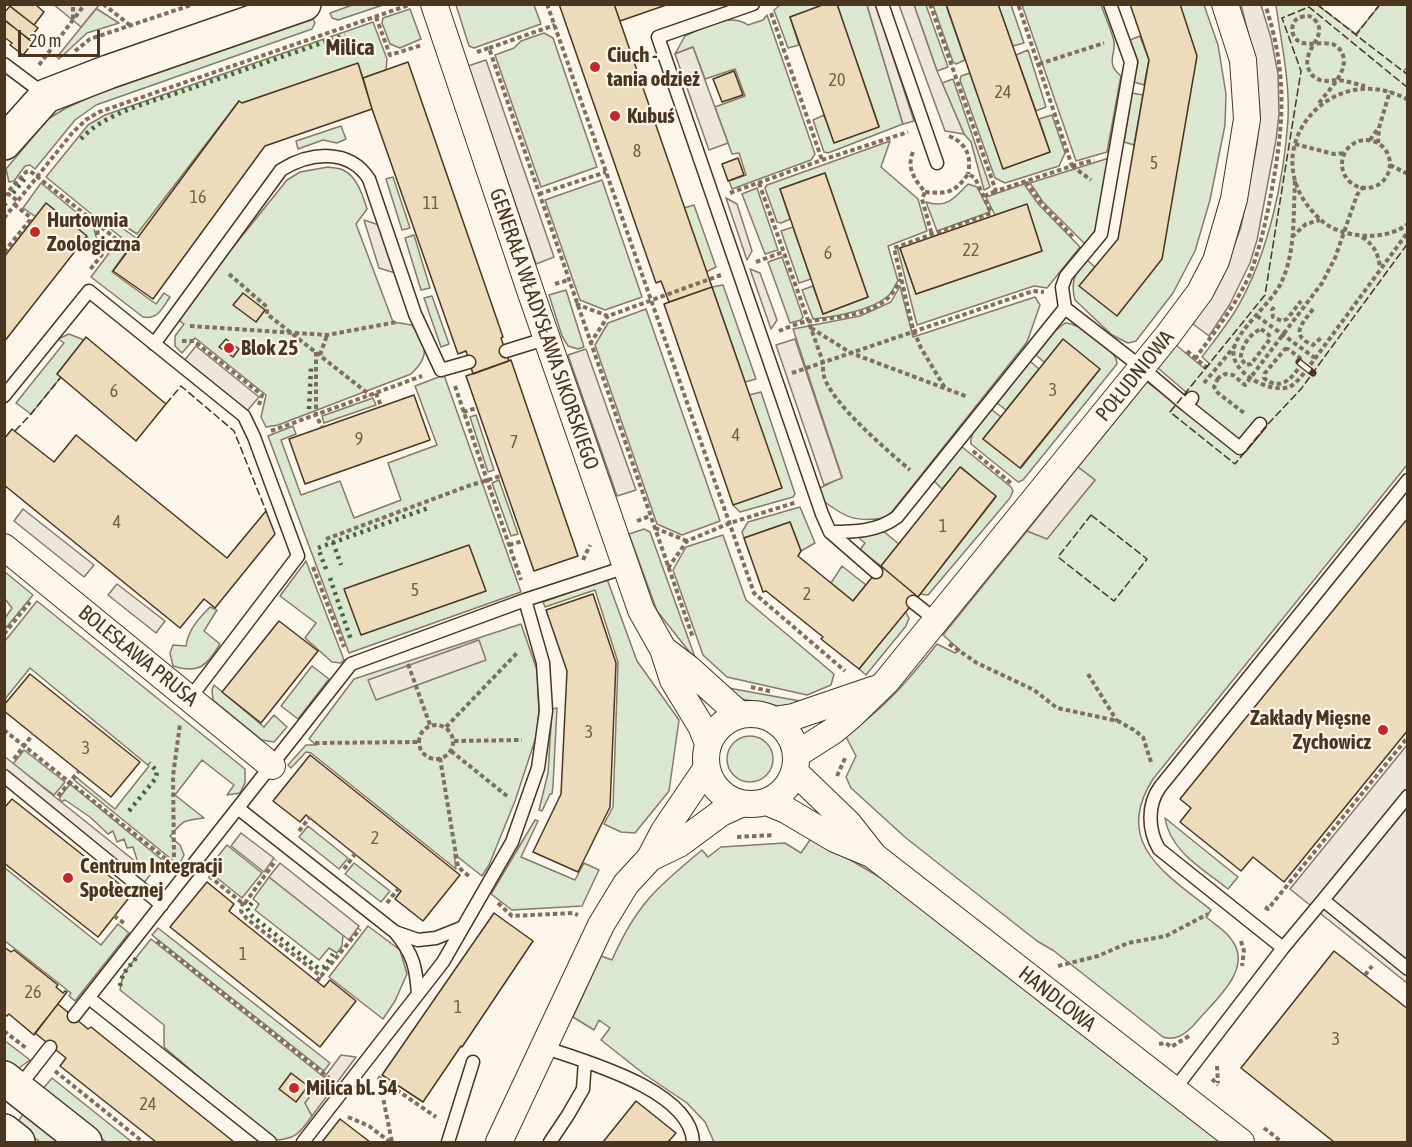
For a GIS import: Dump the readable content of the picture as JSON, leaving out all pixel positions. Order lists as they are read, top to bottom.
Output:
{
  "streets": {
    "street": [
      "GENERAŁA WŁADYSŁAWA SIKORSKIEGO",
      "POŁUDNIOWA",
      "BOLESŁAWA PRUSA",
      "HANDLOWA"
    ]
  },
  "crossings": [
    ["GENERAŁA WŁADYSŁAWA SIKORSKIEGO", "POŁUDNIOWA"],
    ["GENERAŁA WŁADYSŁAWA SIKORSKIEGO", "HANDLOWA"],
    ["POŁUDNIOWA", "HANDLOWA"]
  ],
  "districts": ["Milica"],
  "places": [
    "Ciuch - tania odzież",
    "Kubuś",
    "Hurtownia Zoologiczna",
    "Blok 25",
    "Zakłady Mięsne Zychowicz",
    "Centrum Integracji Społecznej",
    "Milica bl. 54"
  ],
  "house_numbers": [
    "20",
    "24",
    "8",
    "5",
    "16",
    "11",
    "22",
    "6",
    "3",
    "6",
    "4",
    "9",
    "7",
    "4",
    "1",
    "5",
    "2",
    "3",
    "3",
    "2",
    "1",
    "26",
    "1",
    "3",
    "24"
  ],
  "scale_bar": "20 m"
}
